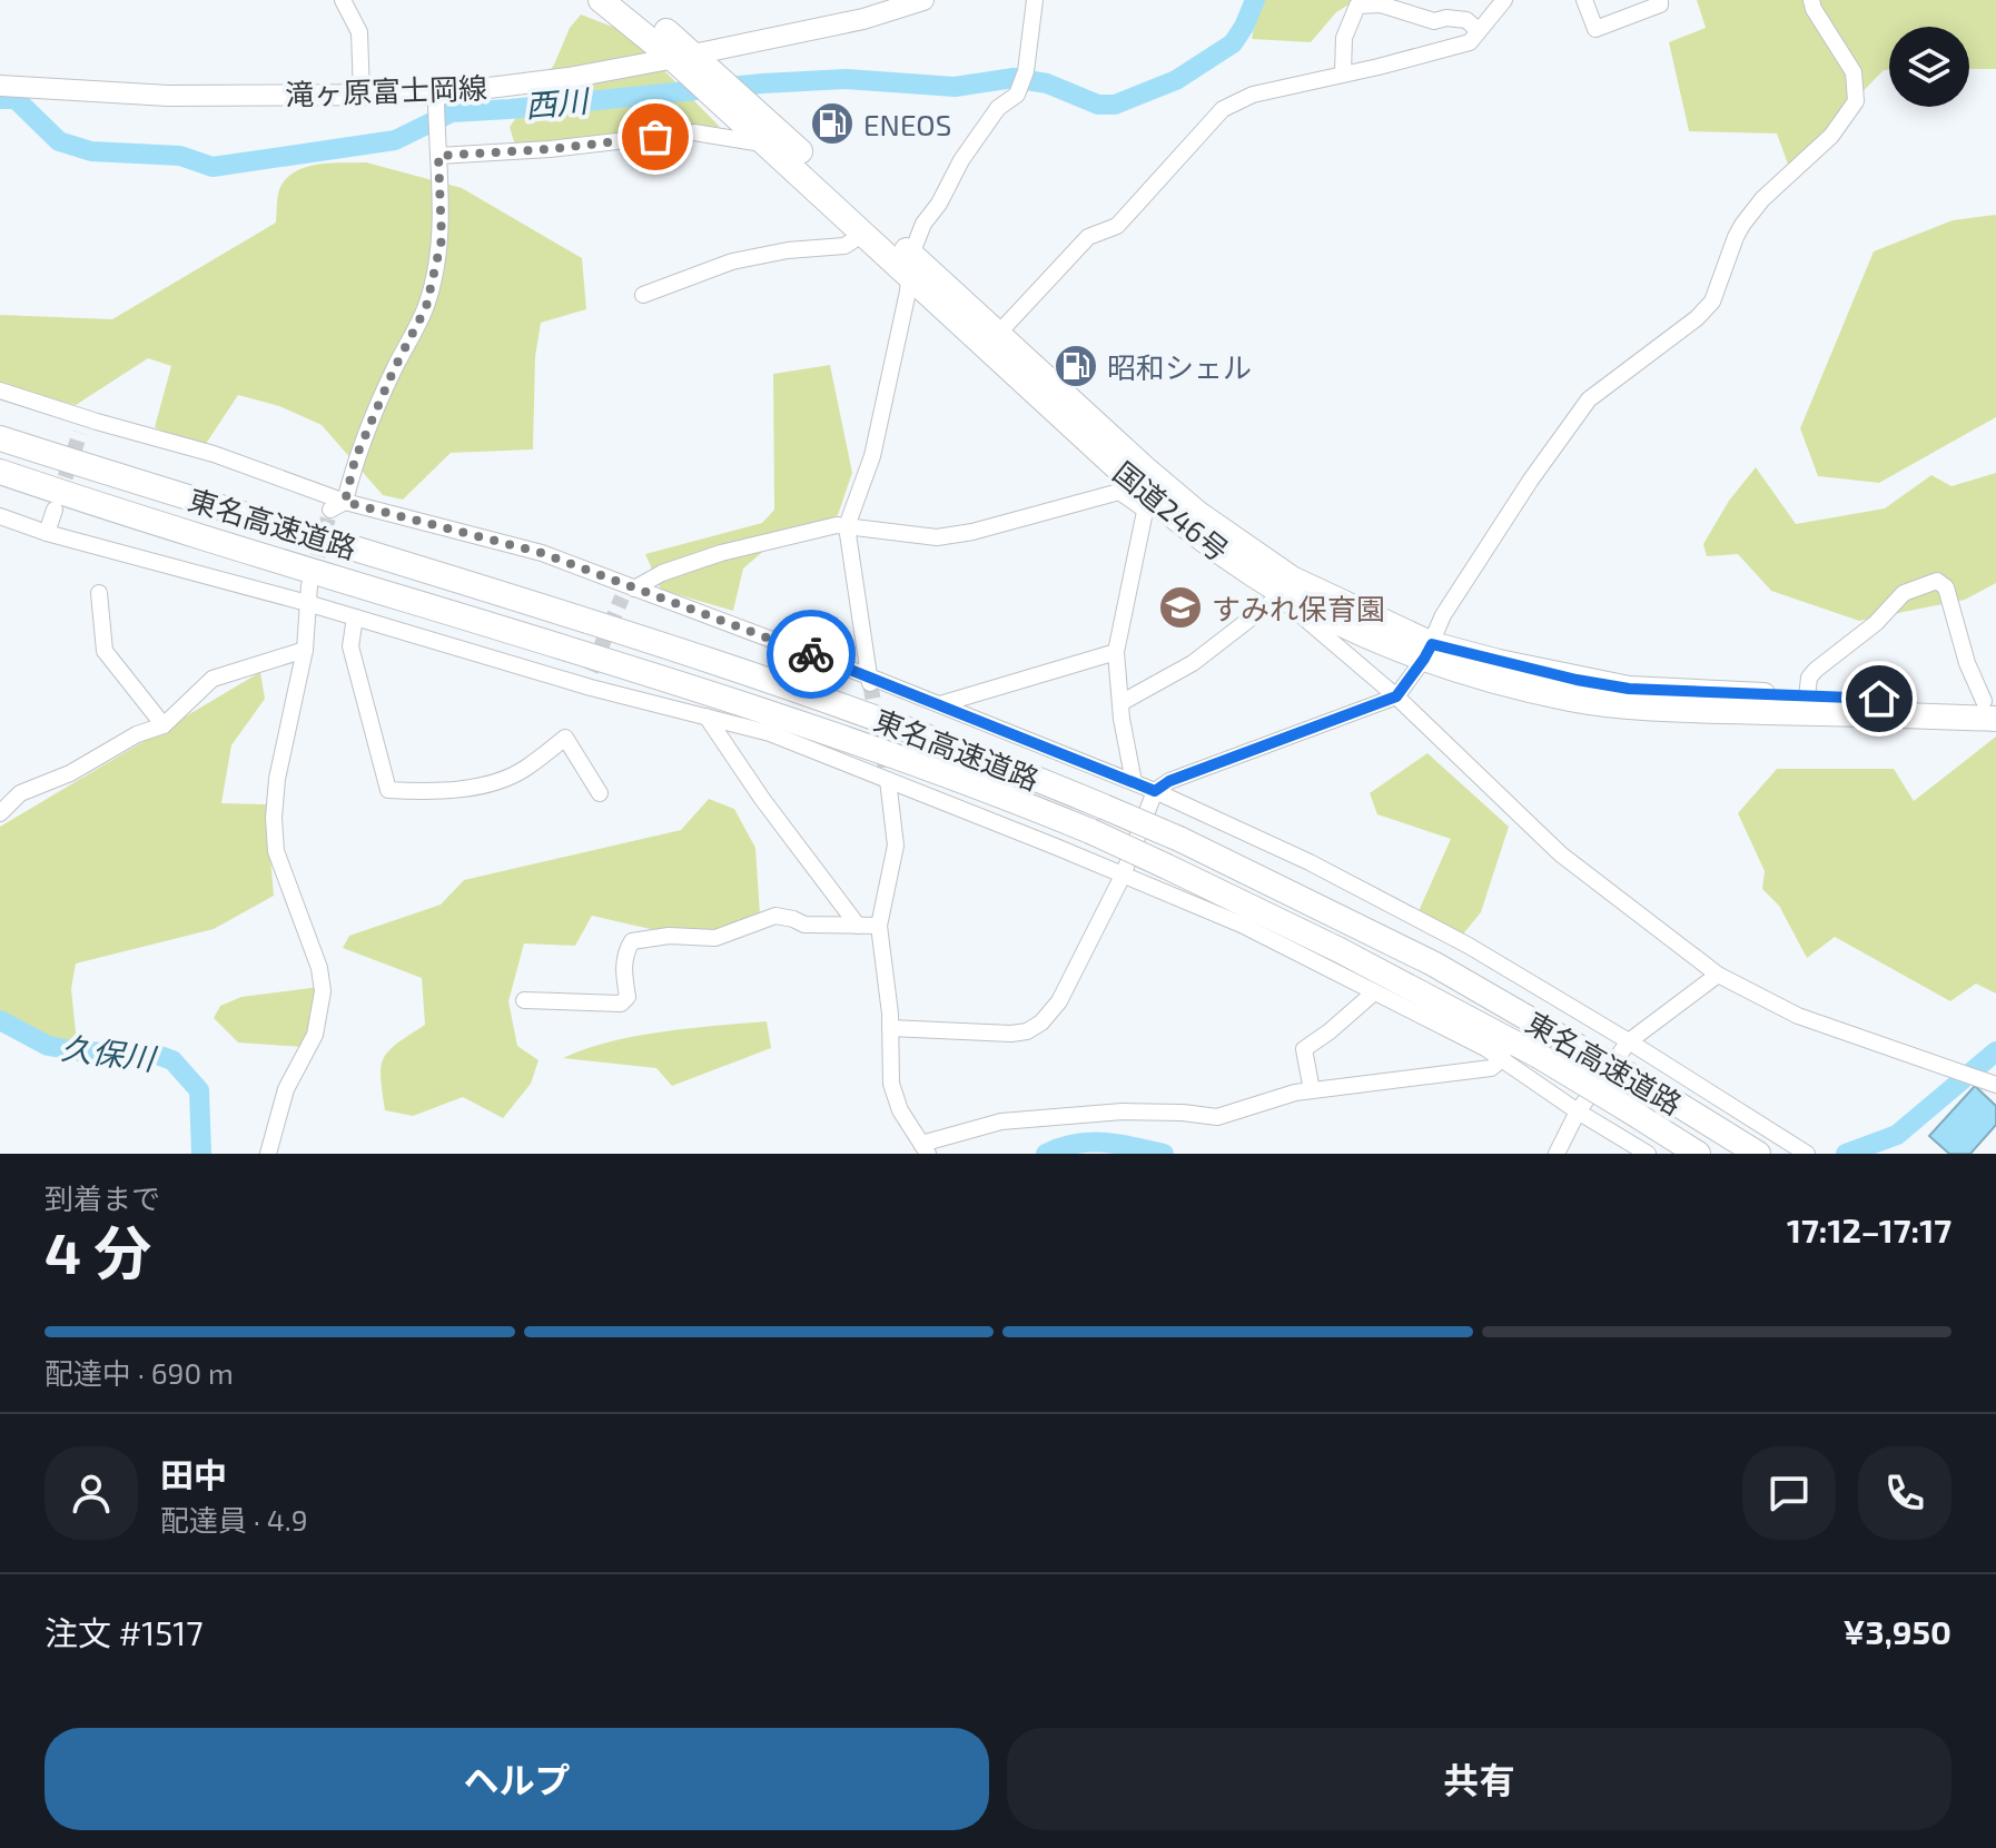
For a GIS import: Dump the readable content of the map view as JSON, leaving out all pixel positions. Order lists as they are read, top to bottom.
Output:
{
  "streets": {
    "highway": ["国道246号", "東名高速道路"],
    "main road": ["滝ヶ原富士岡線"]
  },
  "crossings": [
    ["滝ヶ原富士岡線", "国道246号"]
  ],
  "water": ["西川", "久保川"],
  "places": {
    "fuel station": ["ENEOS", "昭和シェル"],
    "school or university": ["すみれ保育園"]
  },
  "page": {
    "heading": ["4 分", "到着まで", "17:12–17:17"],
    "panel": [
      "田中",
      "配達員 · 4.9",
      "注文 #1517",
      "¥3,950"
    ],
    "bar": "配達中 · 690 m",
    "buttons": ["ヘルプ", "共有"]
  }
}
